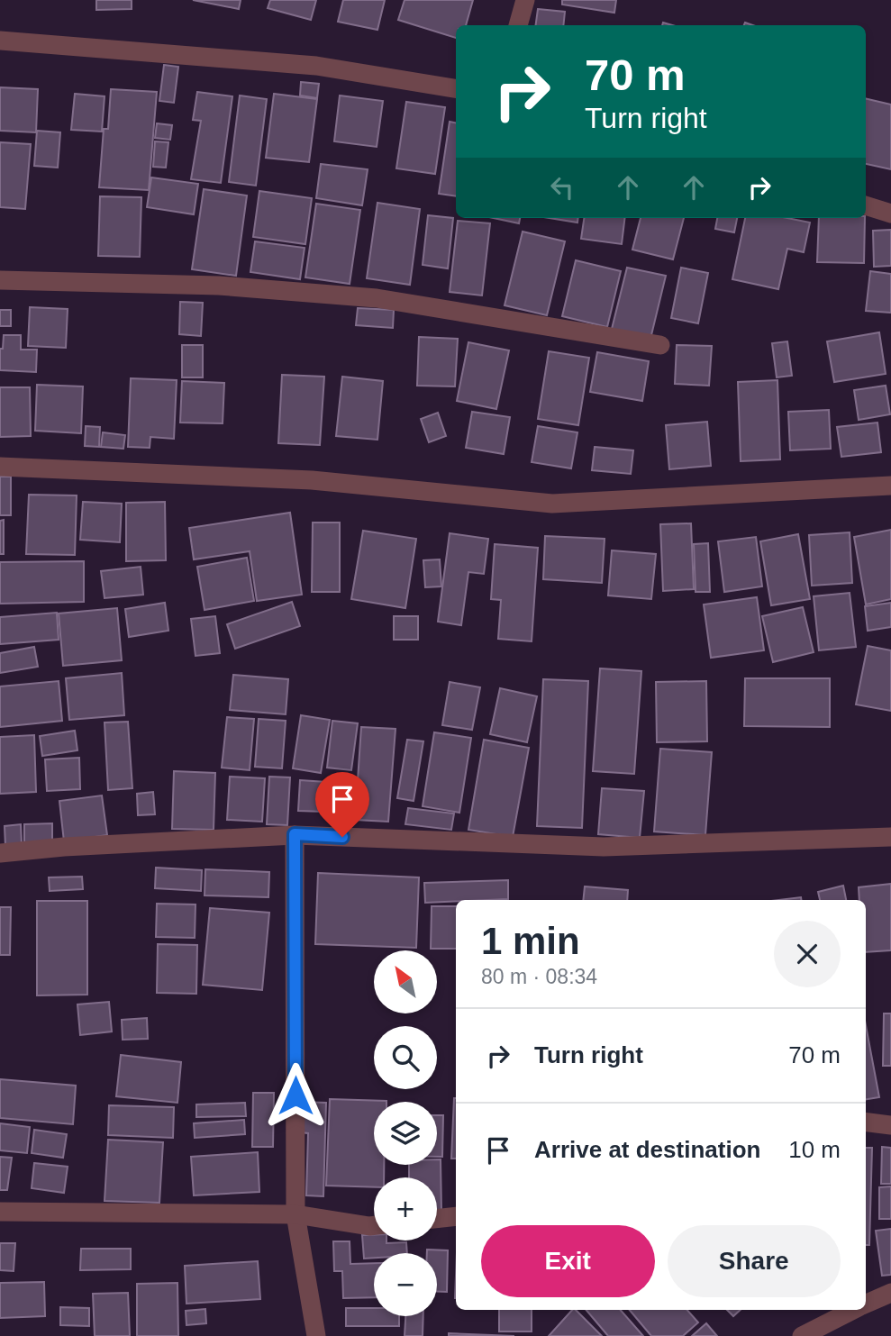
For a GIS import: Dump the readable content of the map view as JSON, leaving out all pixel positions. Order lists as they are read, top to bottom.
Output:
{
  "north": "top left",
  "page": {
    "turn": ["70 m", "Turn right"],
    "heading": ["1 min", "80 m · 08:34"],
    "map_buttons": ["+", "−"],
    "list": [
      {
        "name": "Turn right",
        "value": "70 m"
      },
      {
        "name": "Arrive at destination",
        "value": "10 m"
      }
    ],
    "buttons": ["Exit", "Share"]
  }
}
